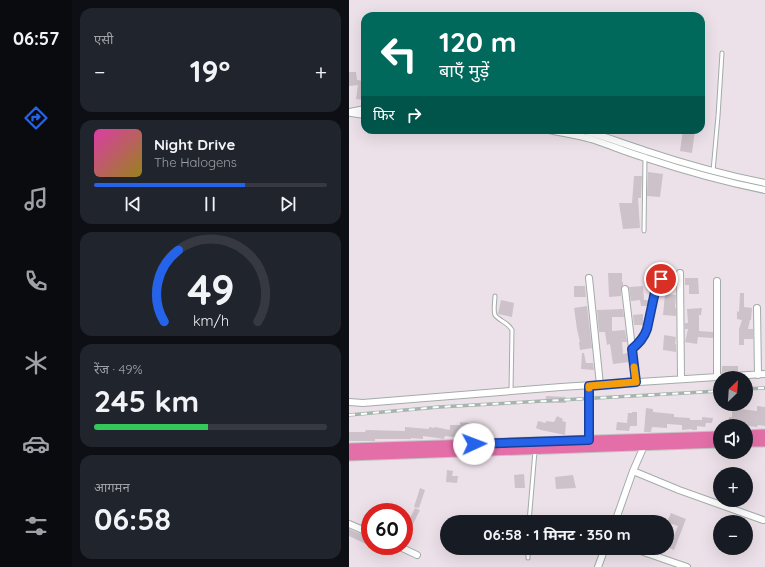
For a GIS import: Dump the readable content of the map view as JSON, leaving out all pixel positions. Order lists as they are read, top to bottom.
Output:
{
  "north": "top right",
  "page": {
    "tabs": "06:57",
    "tile": [
      "एसी",
      ["रेंज · 49%", "245 km"],
      ["आगमन", "06:58"]
    ],
    "turn": ["120 m", "बाएँ मुड़ें"],
    "heat": ["−", "19°", "+"],
    "then": "फिर",
    "song": ["Night Drive", "The Halogens"],
    "map_buttons": ["+", "−"],
    "limit": "60",
    "trip": "06:58 · 1 मिनट · 350 m",
    "gauge": ["49", "km/h"]
  }
}
